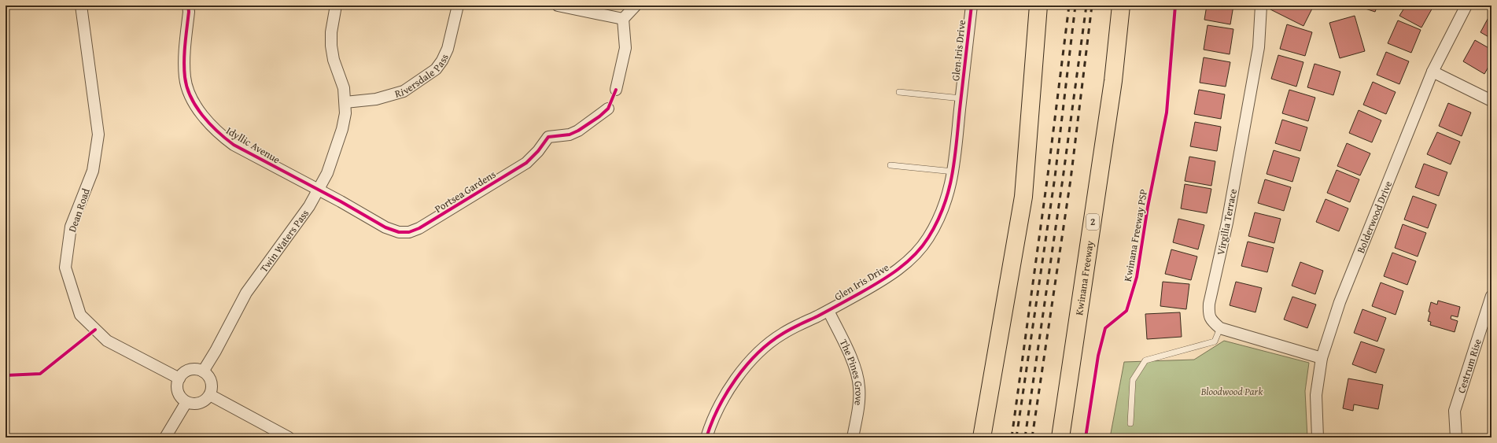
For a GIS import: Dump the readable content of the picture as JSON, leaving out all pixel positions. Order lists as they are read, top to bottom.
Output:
{
  "streets": {
    "highway": ["2", "Kwinana Freeway"],
    "street": [
      "Glen Iris Drive",
      "Riversdale Pass",
      "Idyllic Avenue",
      "Portsea Gardens",
      "Dean Road",
      "Bolderwood Drive",
      "Virgilia Terrace",
      "Twin Waters Pass",
      "Cestrum Rise",
      "The Pines Grove"
    ],
    "cycle path": ["Kwinana Freeway PSP"]
  },
  "crossings": [
    ["Glen Iris Drive", "The Pines Grove"],
    ["Riversdale Pass", "Twin Waters Pass"],
    ["Idyllic Avenue", "Portsea Gardens"],
    ["Idyllic Avenue", "Twin Waters Pass"],
    ["Portsea Gardens", "Twin Waters Pass"],
    ["Dean Road", "Twin Waters Pass"]
  ],
  "parks": ["Bloodwood Park"]
}
